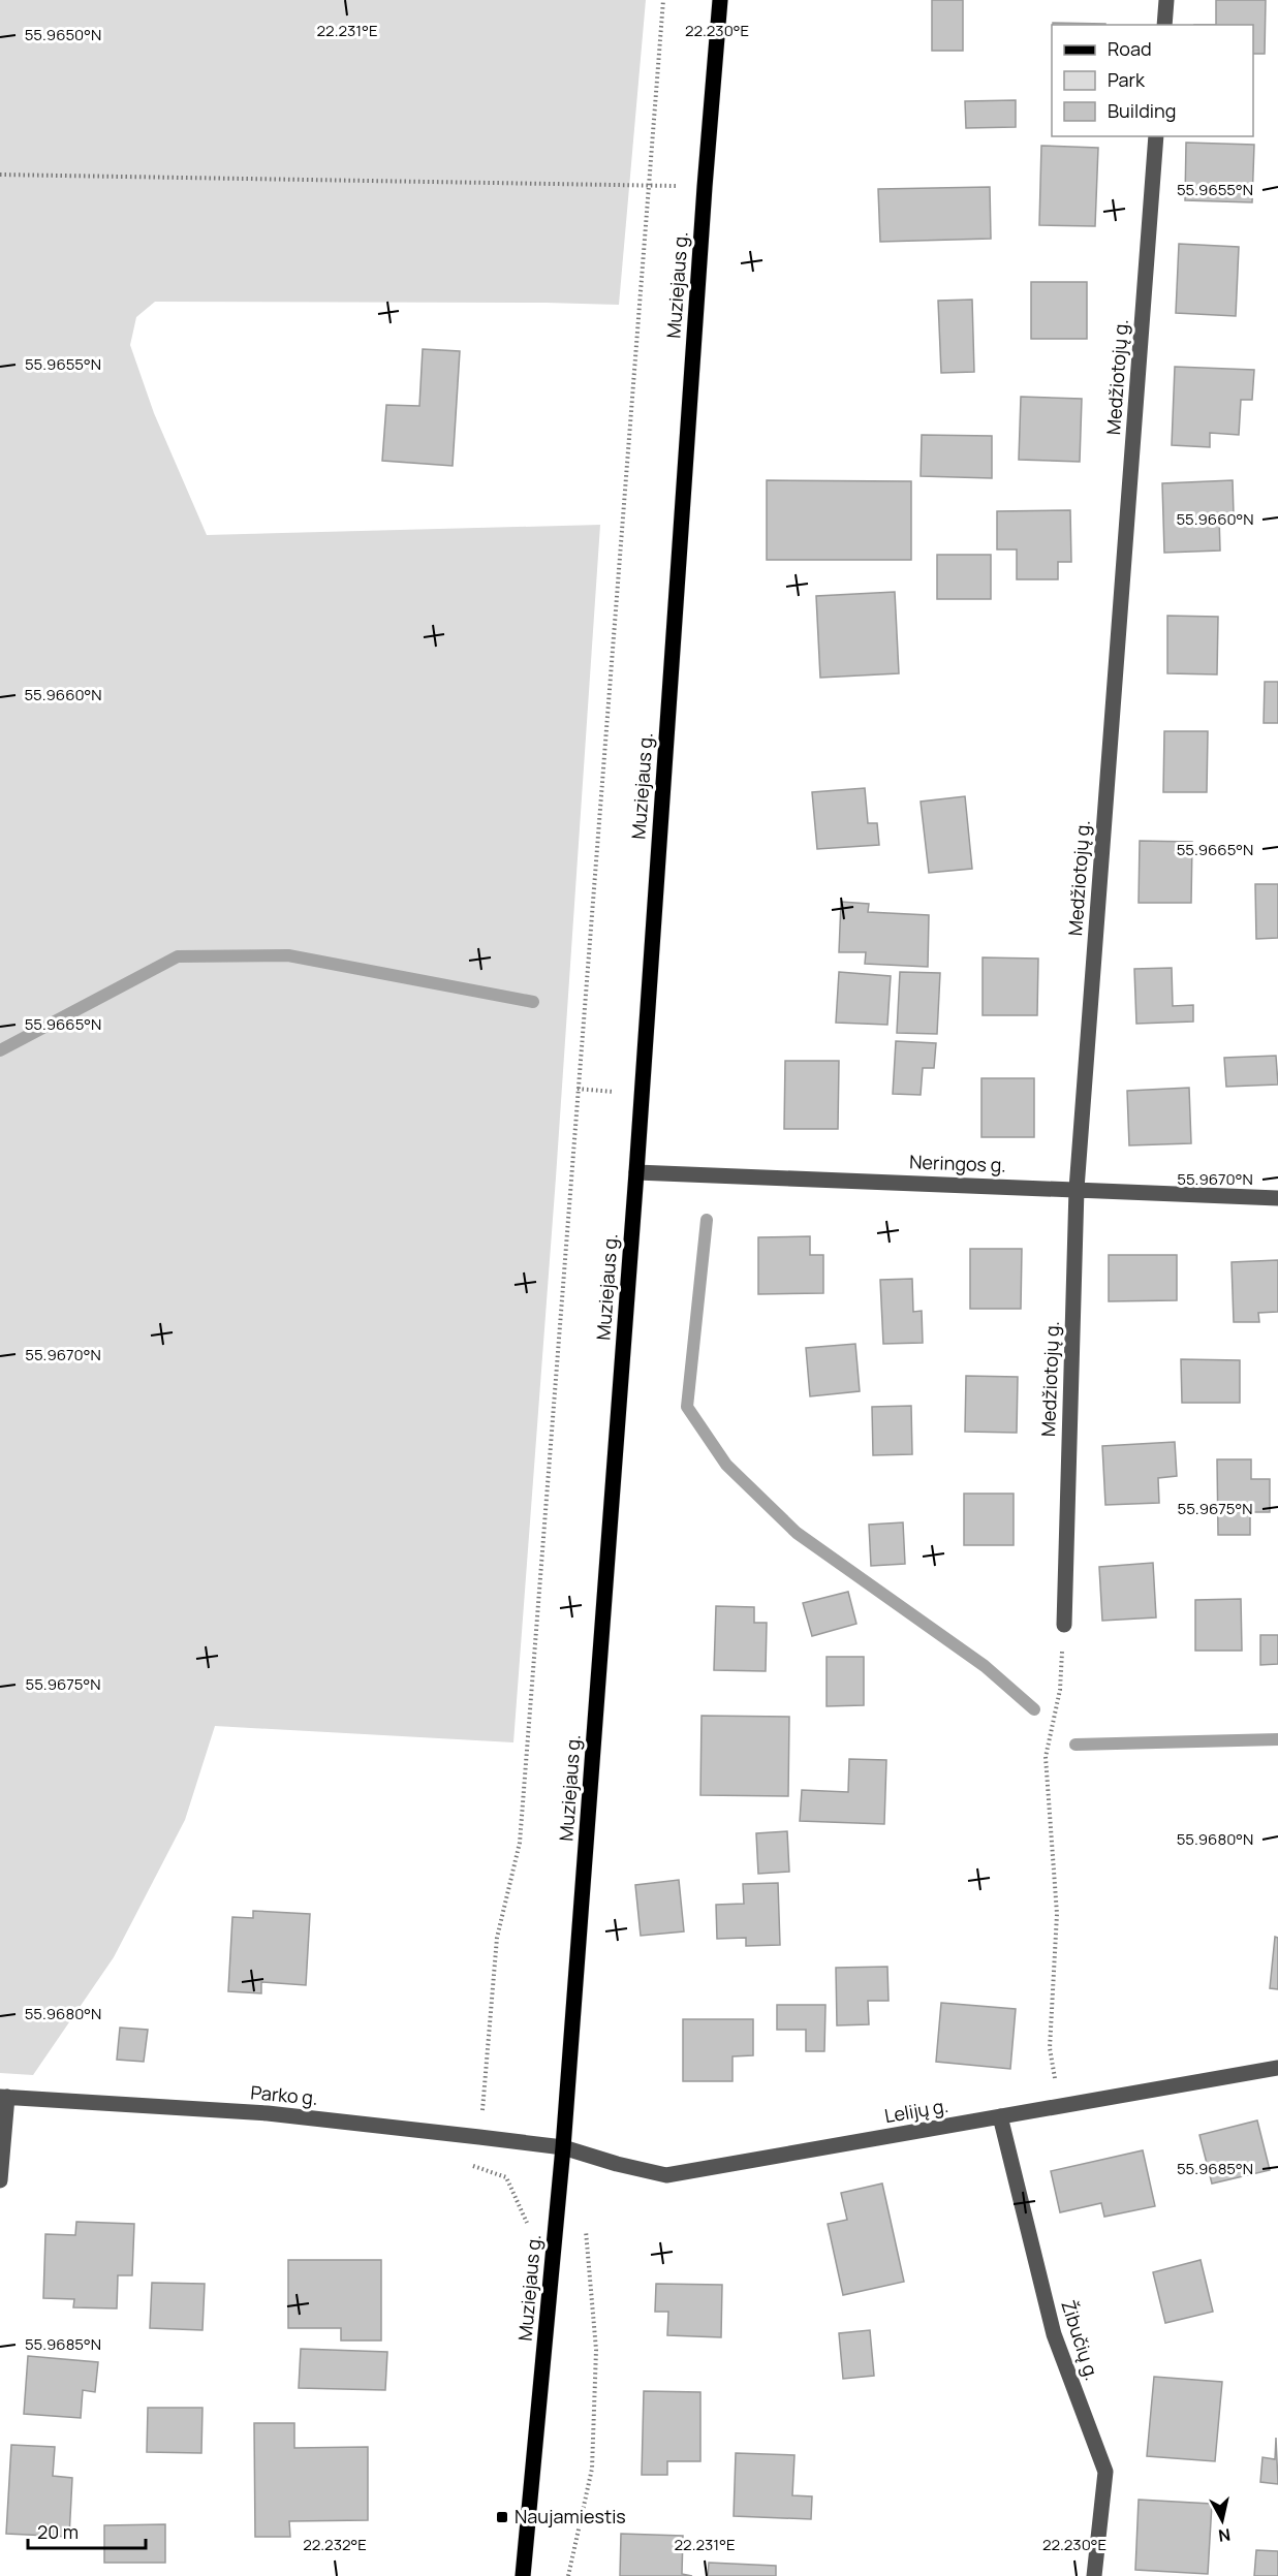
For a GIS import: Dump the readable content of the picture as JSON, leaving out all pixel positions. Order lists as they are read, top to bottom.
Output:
{
  "streets": {
    "main road": ["Muziejaus g."],
    "street": [
      "Medžiotojų g.",
      "Neringos g.",
      "Parko g.",
      "Lelijų g.",
      "Žibučių g."
    ]
  },
  "crossings": [
    ["Muziejaus g.", "Neringos g."],
    ["Muziejaus g.", "Parko g."],
    ["Muziejaus g.", "Lelijų g."],
    ["Medžiotojų g.", "Neringos g."],
    ["Parko g.", "Lelijų g."],
    ["Lelijų g.", "Žibučių g."]
  ],
  "places": {
    "transit": ["Naujamiestis"]
  },
  "legend": ["Road", "Park", "Building"],
  "scale_bar": "20 m",
  "north": "bottom",
  "coordinates": [
    "22.231°E",
    "22.230°E",
    "55.9650°N",
    "55.9655°N",
    "55.9660°N",
    "55.9665°N",
    "55.9670°N",
    "55.9675°N",
    "55.9680°N",
    "55.9685°N",
    "22.232°E"
  ]
}
